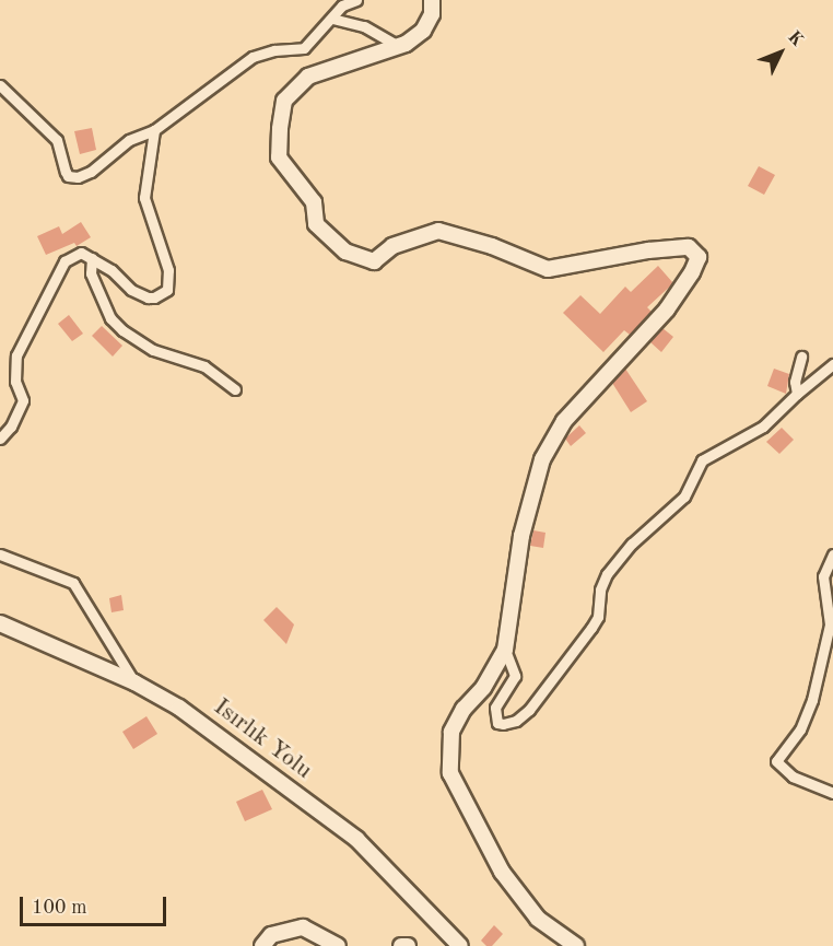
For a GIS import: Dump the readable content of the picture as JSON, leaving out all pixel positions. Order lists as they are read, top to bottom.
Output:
{
  "streets": {
    "street": ["Isırlık Yolu"]
  },
  "scale_bar": "100 m",
  "north": "top right"
}
